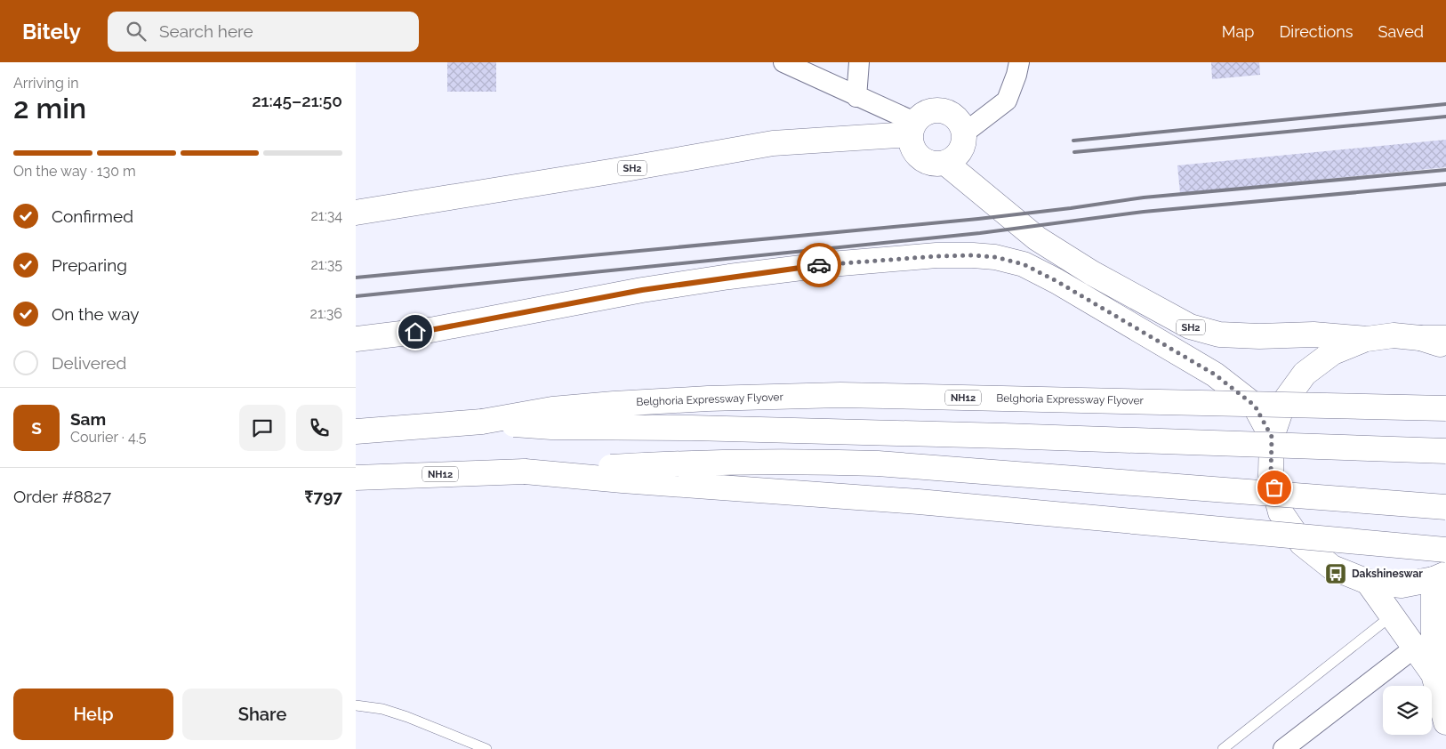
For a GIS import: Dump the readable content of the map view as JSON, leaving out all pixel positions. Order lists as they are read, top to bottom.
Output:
{
  "streets": {
    "main road": ["SH2", "NH12", "Belghoria Expressway Flyover"]
  },
  "crossings": [
    ["NH12", "Belghoria Expressway Flyover"]
  ],
  "places": {
    "bus stop": ["Dakshineswar"]
  },
  "page": {
    "header": "Bitely",
    "search": "Search here",
    "nav": ["Map", "Directions", "Saved"],
    "heading": ["2 min", "Arriving in", "21:45–21:50"],
    "panel": [
      "Sam",
      "Courier · 4.5",
      "Order #8827",
      "₹797"
    ],
    "bar": "On the way · 130 m",
    "list": [
      ["Confirmed", "21:34"],
      ["Preparing", "21:35"],
      ["On the way", "21:36"],
      "Delivered"
    ],
    "round": "S",
    "buttons": ["Help", "Share"]
  }
}
